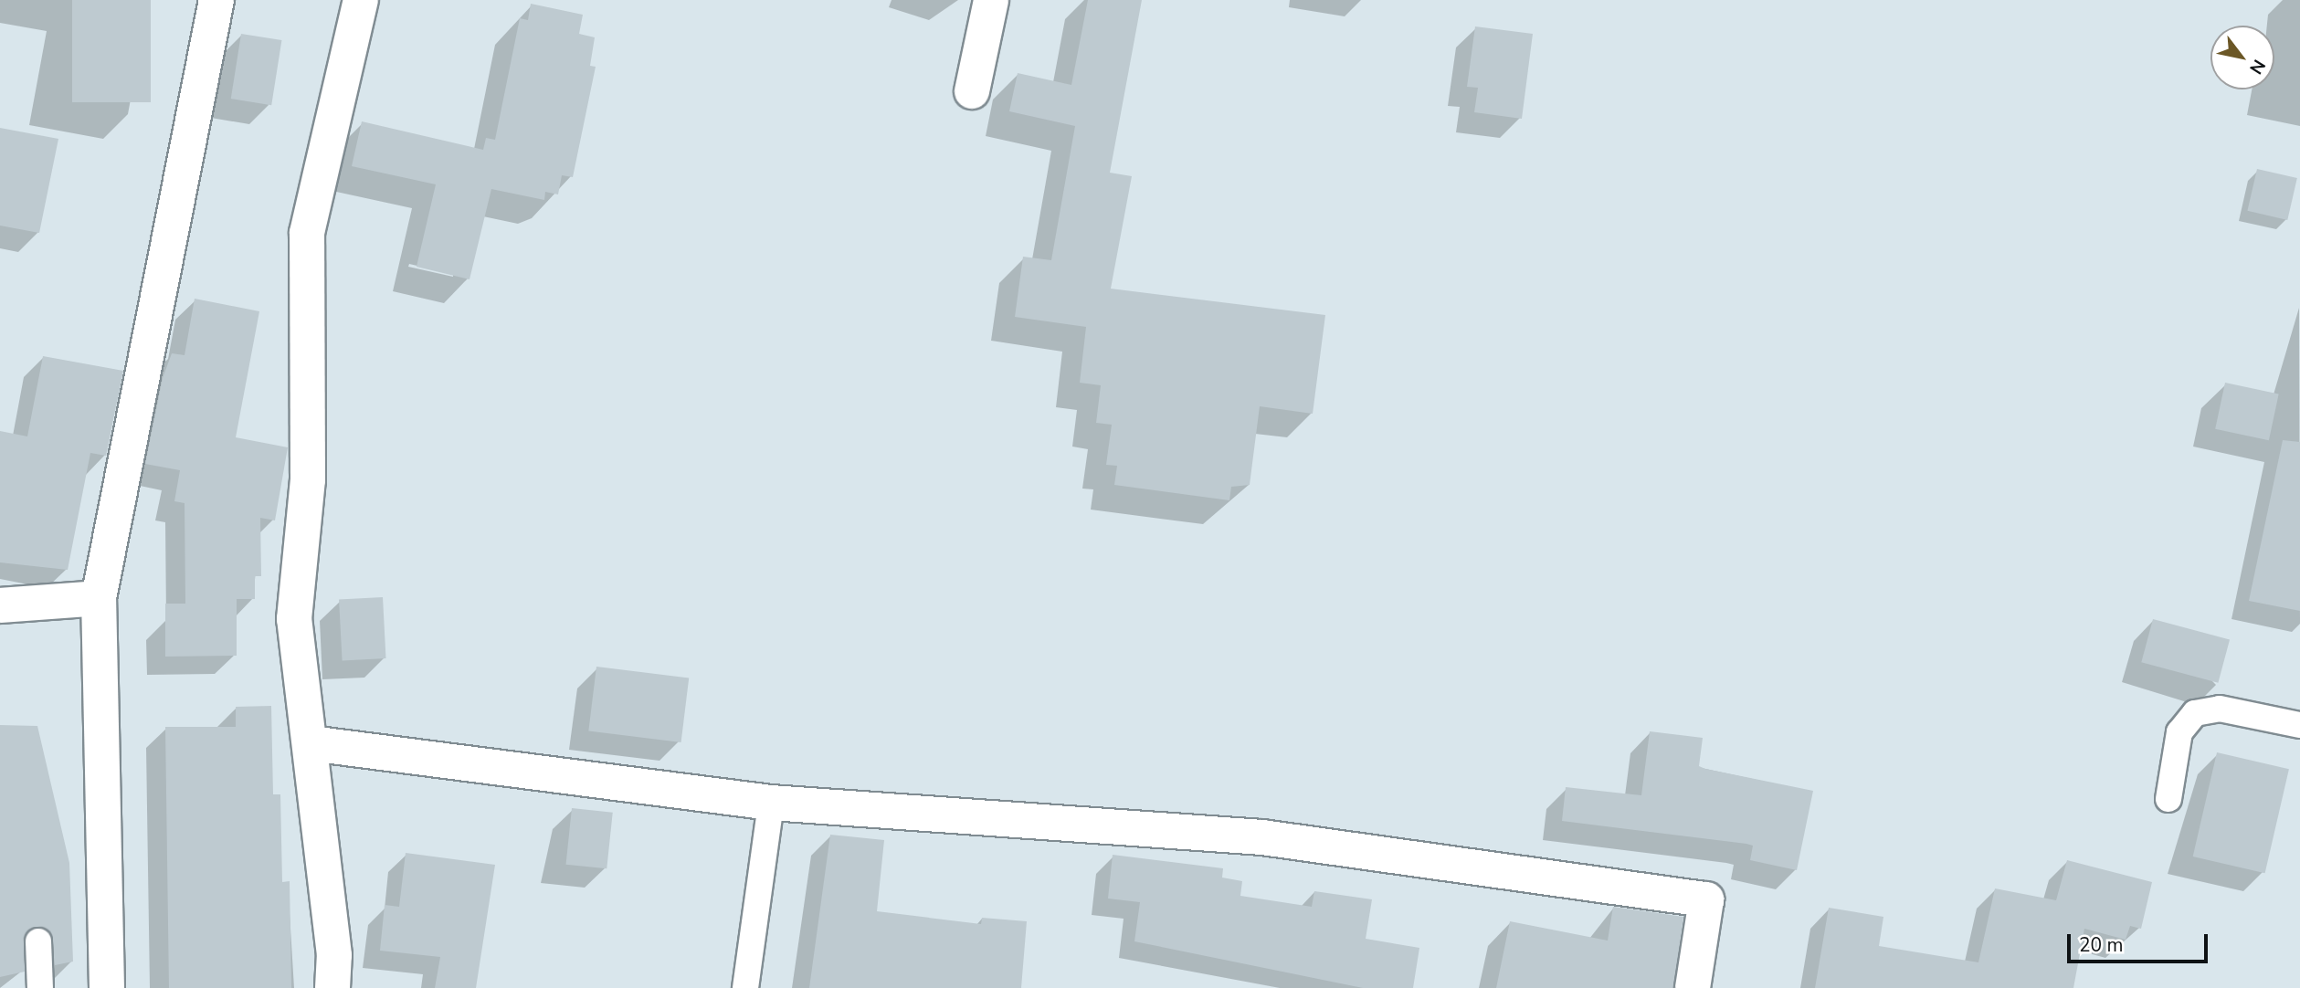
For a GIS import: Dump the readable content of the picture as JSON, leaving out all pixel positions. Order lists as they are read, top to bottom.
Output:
{
  "scale_bar": "20 m",
  "north": "bottom right"
}
